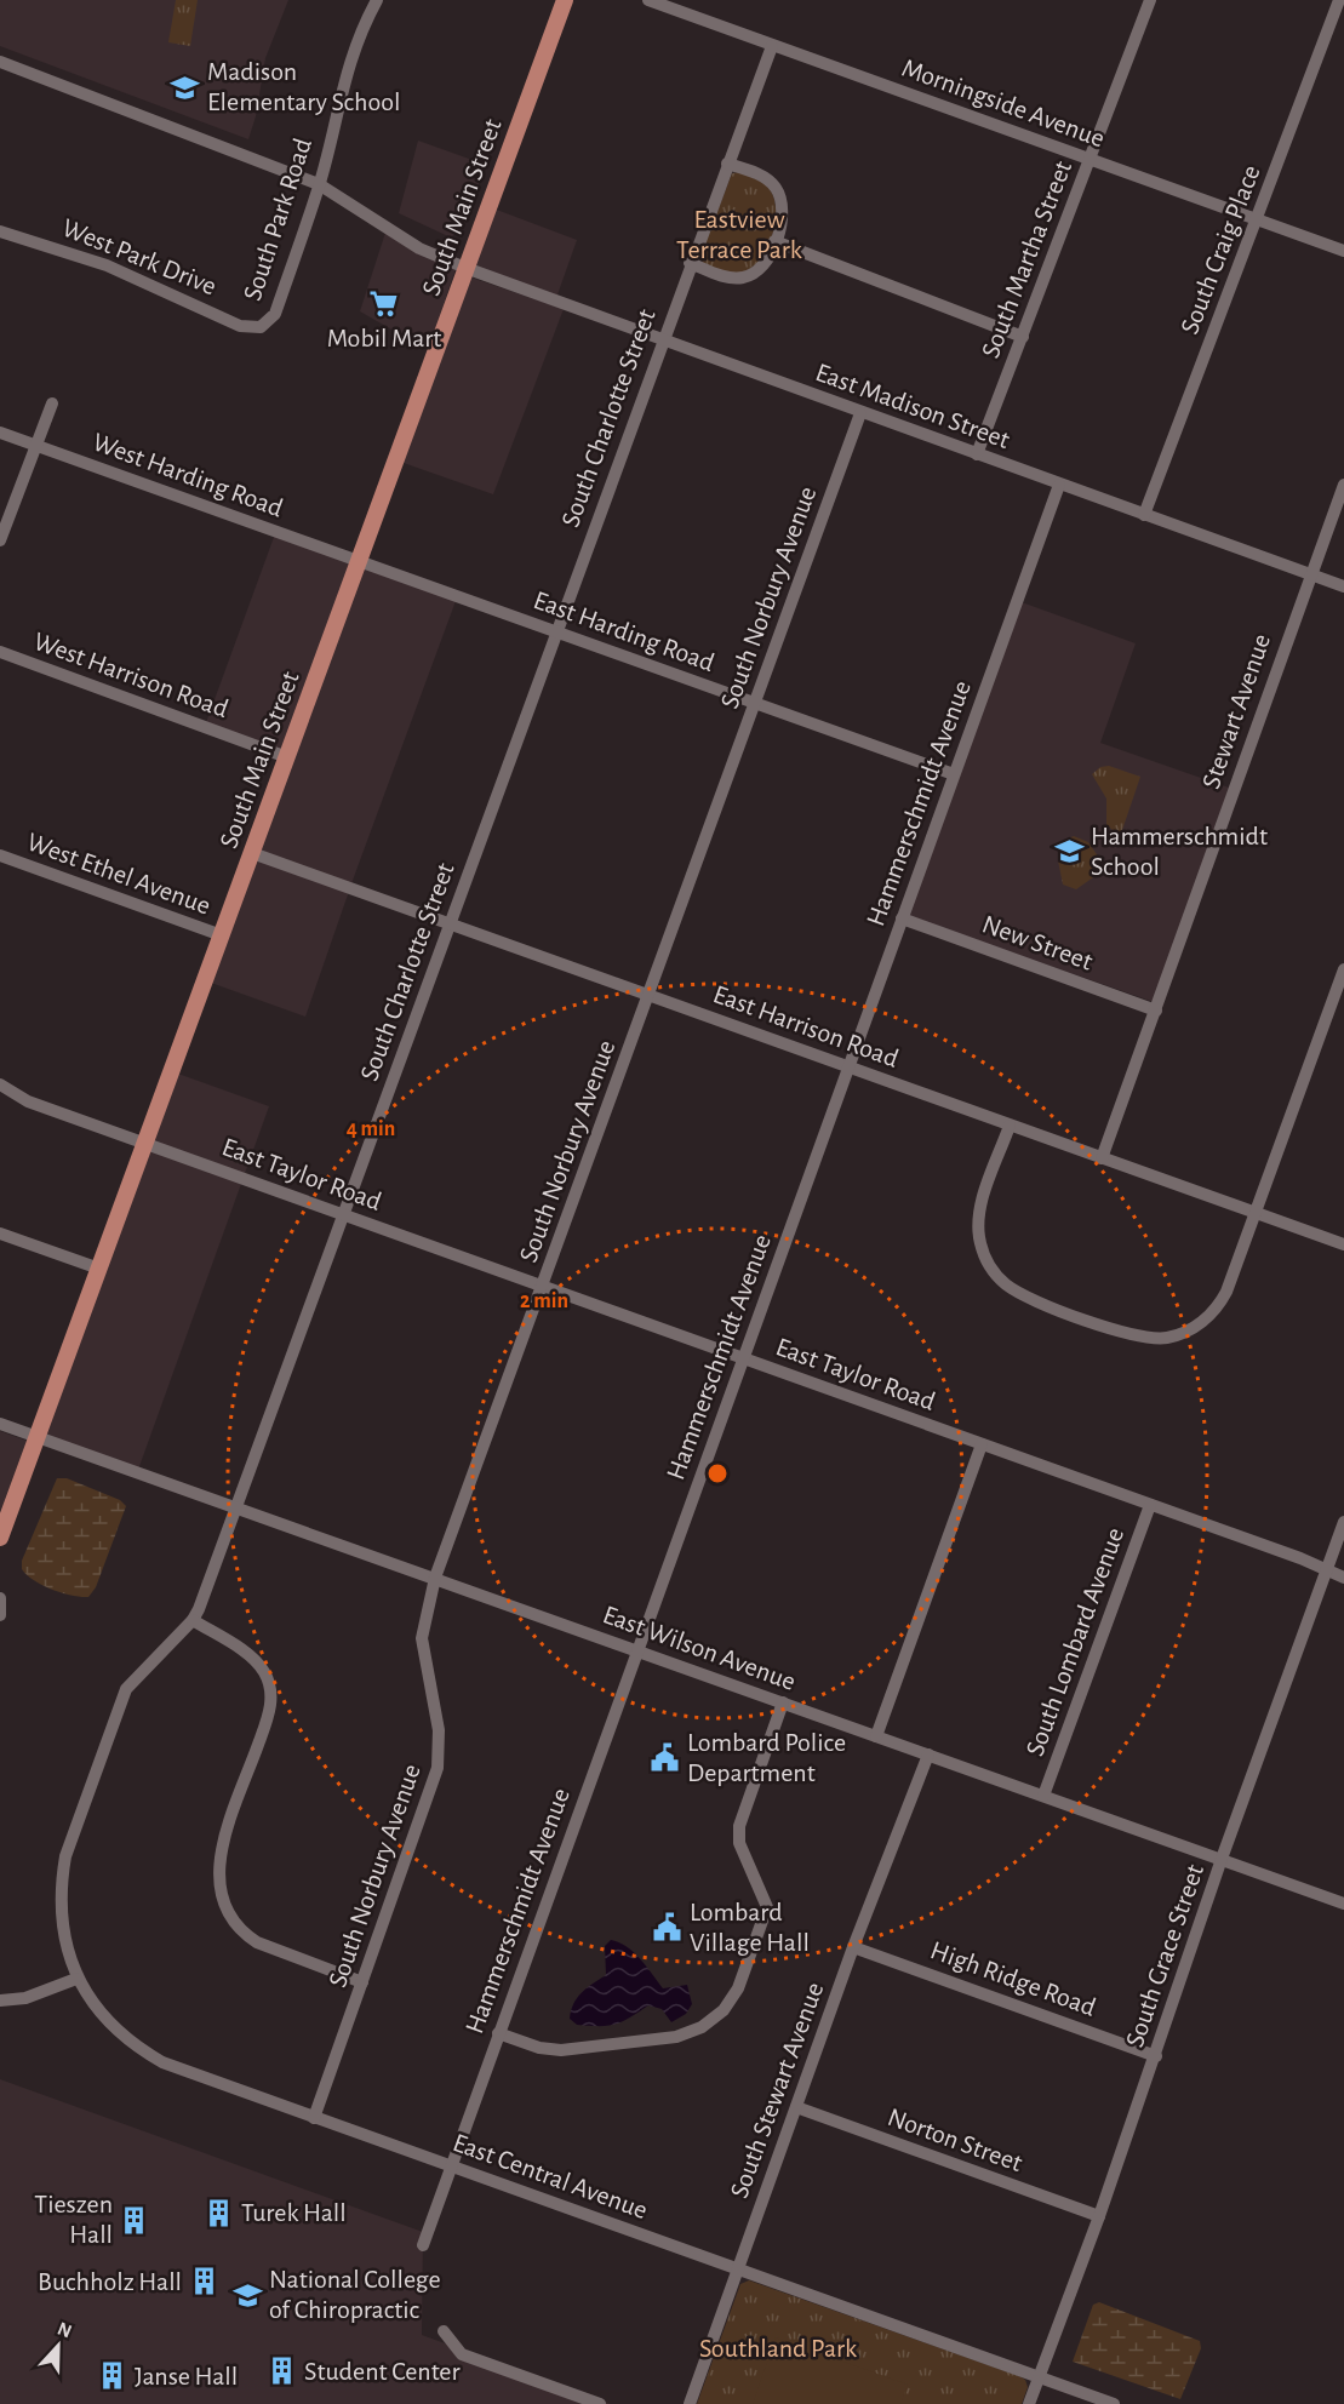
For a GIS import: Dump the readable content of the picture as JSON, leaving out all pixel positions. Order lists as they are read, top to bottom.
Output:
{
  "streets": {
    "main road": ["South Main Street"],
    "street": [
      "Morningside Avenue",
      "South Park Road",
      "South Craig Place",
      "West Park Drive",
      "South Martha Street",
      "East Madison Street",
      "South Charlotte Street",
      "West Harding Road",
      "South Norbury Avenue",
      "East Harding Road",
      "West Harrison Road",
      "Stewart Avenue",
      "Hammerschmidt Avenue",
      "West Ethel Avenue",
      "New Street",
      "East Harrison Road",
      "East Taylor Road",
      "South Lombard Avenue",
      "East Wilson Avenue",
      "South Grace Street",
      "High Ridge Road",
      "South Stewart Avenue",
      "Norton Street",
      "East Central Avenue"
    ]
  },
  "crossings": [
    ["Morningside Avenue", "South Craig Place"],
    ["Morningside Avenue", "South Martha Street"],
    ["Morningside Avenue", "South Charlotte Street"],
    ["South Main Street", "East Madison Street"],
    ["South Main Street", "West Harding Road"],
    ["South Main Street", "East Harding Road"],
    ["South Main Street", "West Harrison Road"],
    ["South Main Street", "West Ethel Avenue"],
    ["South Main Street", "East Harrison Road"],
    ["South Main Street", "East Taylor Road"],
    ["South Main Street", "East Wilson Avenue"],
    ["South Park Road", "West Park Drive"],
    ["South Park Road", "East Madison Street"],
    ["South Craig Place", "East Madison Street"],
    ["South Martha Street", "East Madison Street"],
    ["East Madison Street", "South Charlotte Street"],
    ["East Madison Street", "South Norbury Avenue"],
    ["East Madison Street", "Stewart Avenue"],
    ["East Madison Street", "Hammerschmidt Avenue"],
    ["South Charlotte Street", "East Harding Road"],
    ["South Charlotte Street", "East Harrison Road"],
    ["South Charlotte Street", "East Taylor Road"],
    ["South Charlotte Street", "East Wilson Avenue"],
    ["South Charlotte Street", "East Central Avenue"],
    ["West Harding Road", "East Harding Road"],
    ["South Norbury Avenue", "East Harding Road"],
    ["South Norbury Avenue", "East Harrison Road"],
    ["South Norbury Avenue", "East Taylor Road"],
    ["South Norbury Avenue", "East Wilson Avenue"],
    ["South Norbury Avenue", "East Central Avenue"],
    ["East Harding Road", "Hammerschmidt Avenue"],
    ["Stewart Avenue", "New Street"],
    ["Stewart Avenue", "East Harrison Road"],
    ["Hammerschmidt Avenue", "New Street"],
    ["Hammerschmidt Avenue", "East Harrison Road"],
    ["Hammerschmidt Avenue", "East Taylor Road"],
    ["Hammerschmidt Avenue", "East Wilson Avenue"],
    ["Hammerschmidt Avenue", "East Central Avenue"],
    ["East Taylor Road", "South Lombard Avenue"],
    ["East Taylor Road", "South Grace Street"],
    ["South Lombard Avenue", "East Wilson Avenue"],
    ["East Wilson Avenue", "South Grace Street"],
    ["East Wilson Avenue", "South Stewart Avenue"],
    ["South Grace Street", "High Ridge Road"],
    ["South Grace Street", "Norton Street"],
    ["South Grace Street", "East Central Avenue"],
    ["High Ridge Road", "South Stewart Avenue"],
    ["South Stewart Avenue", "Norton Street"],
    ["South Stewart Avenue", "East Central Avenue"]
  ],
  "parks": ["Eastview Terrace Park", "Southland Park"],
  "places": {
    "school or university": ["Madison Elementary School", "Hammerschmidt School", "National College of Chiropractic"],
    "supermarket": ["Mobil Mart"],
    "public building": ["Lombard Police Department", "Lombard Village Hall"],
    "building": [
      "Turek Hall",
      "Tieszen Hall",
      "Buchholz Hall",
      "Student Center",
      "Janse Hall"
    ]
  },
  "north": "top",
  "rings": ["4 min", "2 min"]
}
